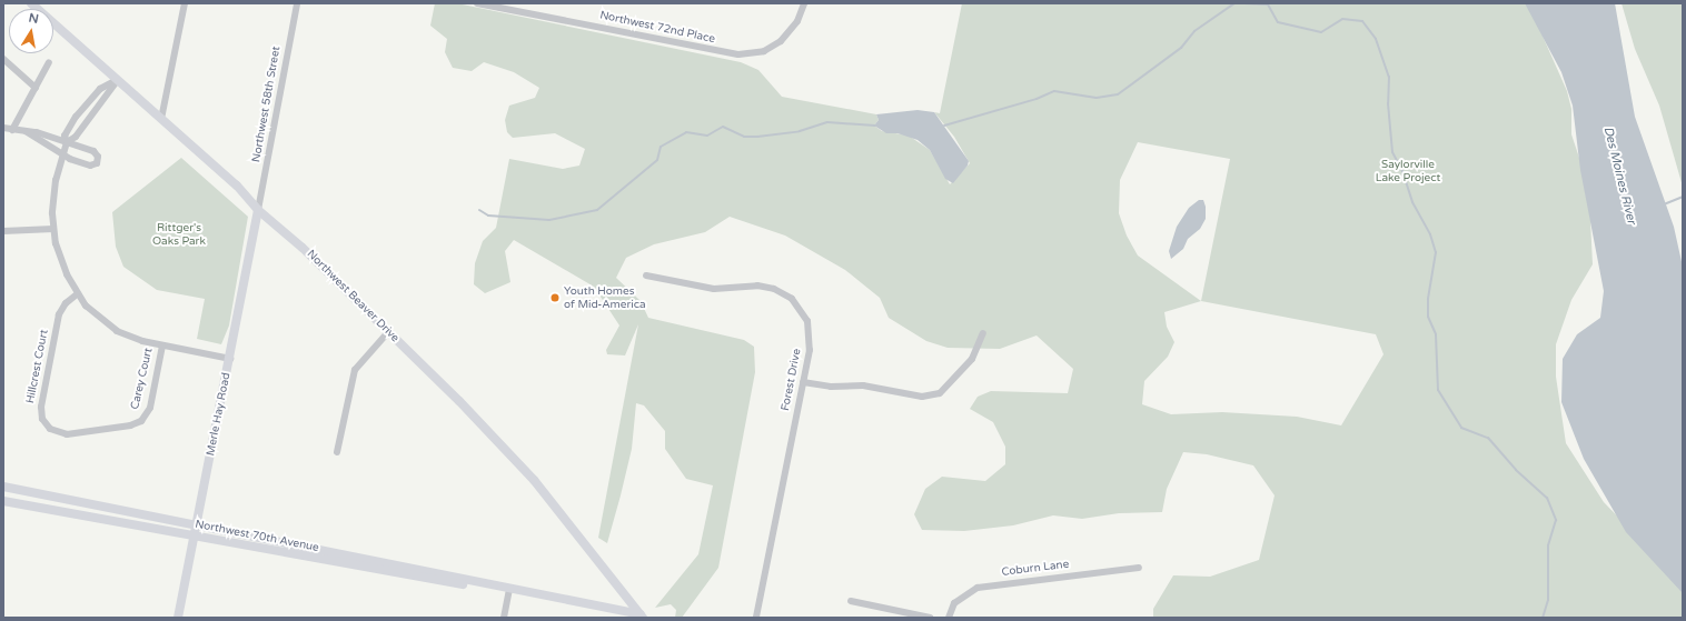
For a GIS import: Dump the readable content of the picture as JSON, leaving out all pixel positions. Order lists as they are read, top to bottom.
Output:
{
  "streets": {
    "main road": ["Northwest Beaver Drive", "Merle Hay Road", "Northwest 70th Avenue"],
    "street": [
      "Northwest 72nd Place",
      "Northwest 58th Street",
      "Hillcrest Court",
      "Carey Court",
      "Forest Drive",
      "Coburn Lane"
    ]
  },
  "crossings": [
    ["Northwest 58th Street", "Northwest Beaver Drive"],
    ["Northwest 58th Street", "Merle Hay Road"],
    ["Northwest Beaver Drive", "Merle Hay Road"],
    ["Northwest Beaver Drive", "Northwest 70th Avenue"],
    ["Hillcrest Court", "Carey Court"],
    ["Merle Hay Road", "Northwest 70th Avenue"]
  ],
  "water": ["Des Moines River"],
  "parks": ["Saylorville Lake Project", "Rittger's Oaks Park"],
  "places": ["Youth Homes of Mid-America"],
  "north": "top"
}
